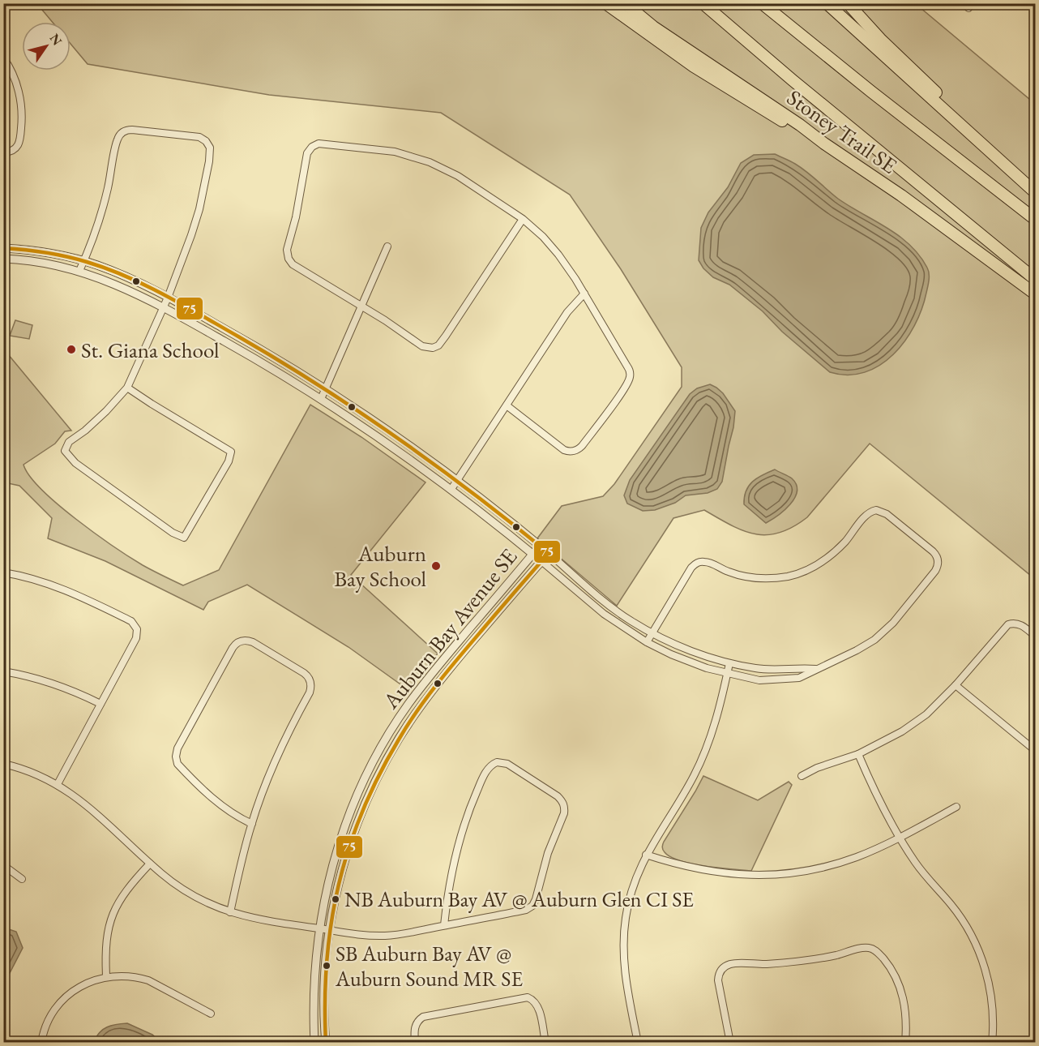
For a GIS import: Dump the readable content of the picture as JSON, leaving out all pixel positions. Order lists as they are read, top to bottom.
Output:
{
  "streets": {
    "highway": ["Stoney Trail SE"],
    "street": ["Auburn Bay Avenue SE"]
  },
  "places": [
    "St. Giana School",
    "Auburn Bay School",
    "NB Auburn Bay AV @ Auburn Glen CI SE",
    "SB Auburn Bay AV @ Auburn Sound MR SE"
  ],
  "lines": ["transit line 75"],
  "north": "top right"
}
